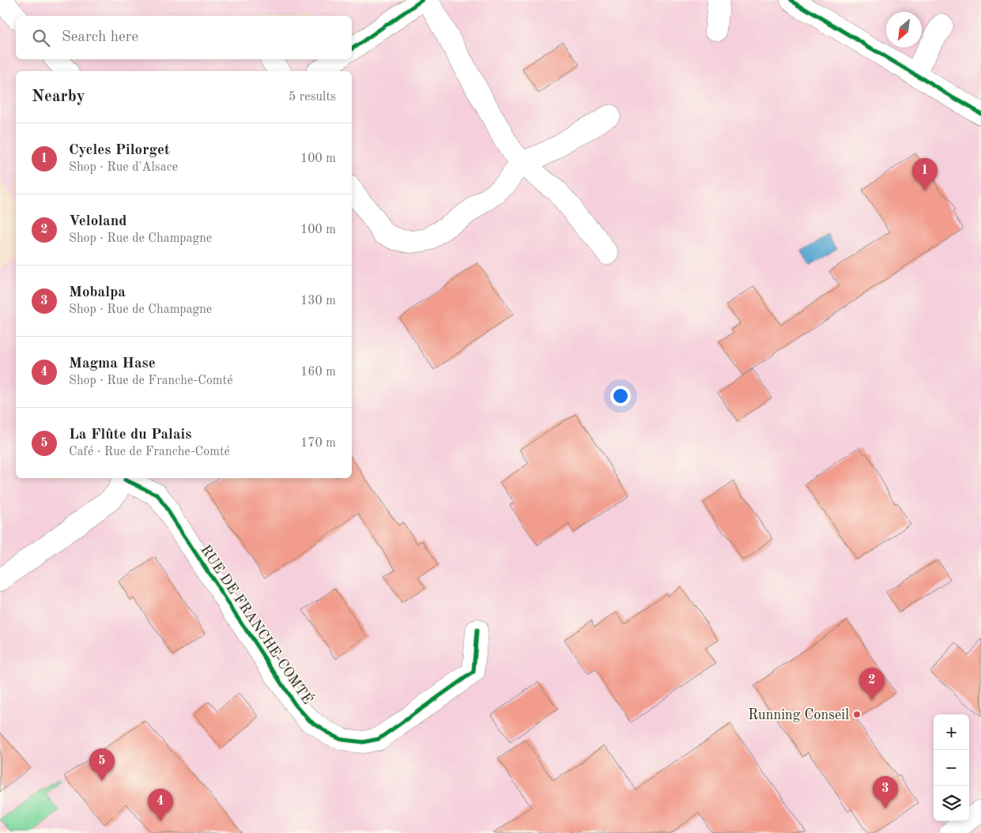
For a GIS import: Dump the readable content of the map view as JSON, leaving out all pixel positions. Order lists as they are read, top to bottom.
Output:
{
  "streets": {
    "street": ["RUE DE FRANCHE-COMTÉ"]
  },
  "places": ["Running Conseil"],
  "north": "bottom left",
  "page": {
    "search": "Search here",
    "heading": ["Nearby", "5 results"],
    "list": [
      {
        "mark": "1",
        "name": "Cycles Pilorget",
        "note": "Shop · Rue d'Alsace",
        "value": "100 m"
      },
      {
        "mark": "2",
        "name": "Veloland",
        "note": "Shop · Rue de Champagne",
        "value": "100 m"
      },
      {
        "mark": "3",
        "name": "Mobalpa",
        "note": "Shop · Rue de Champagne",
        "value": "130 m"
      },
      {
        "mark": "4",
        "name": "Magma Hase",
        "note": "Shop · Rue de Franche-Comté",
        "value": "160 m"
      },
      {
        "mark": "5",
        "name": "La Flûte du Palais",
        "note": "Café · Rue de Franche-Comté",
        "value": "170 m"
      }
    ],
    "pins": [
      "1",
      "2",
      "5",
      "3",
      "4"
    ],
    "map_buttons": ["+", "−"]
  }
}
